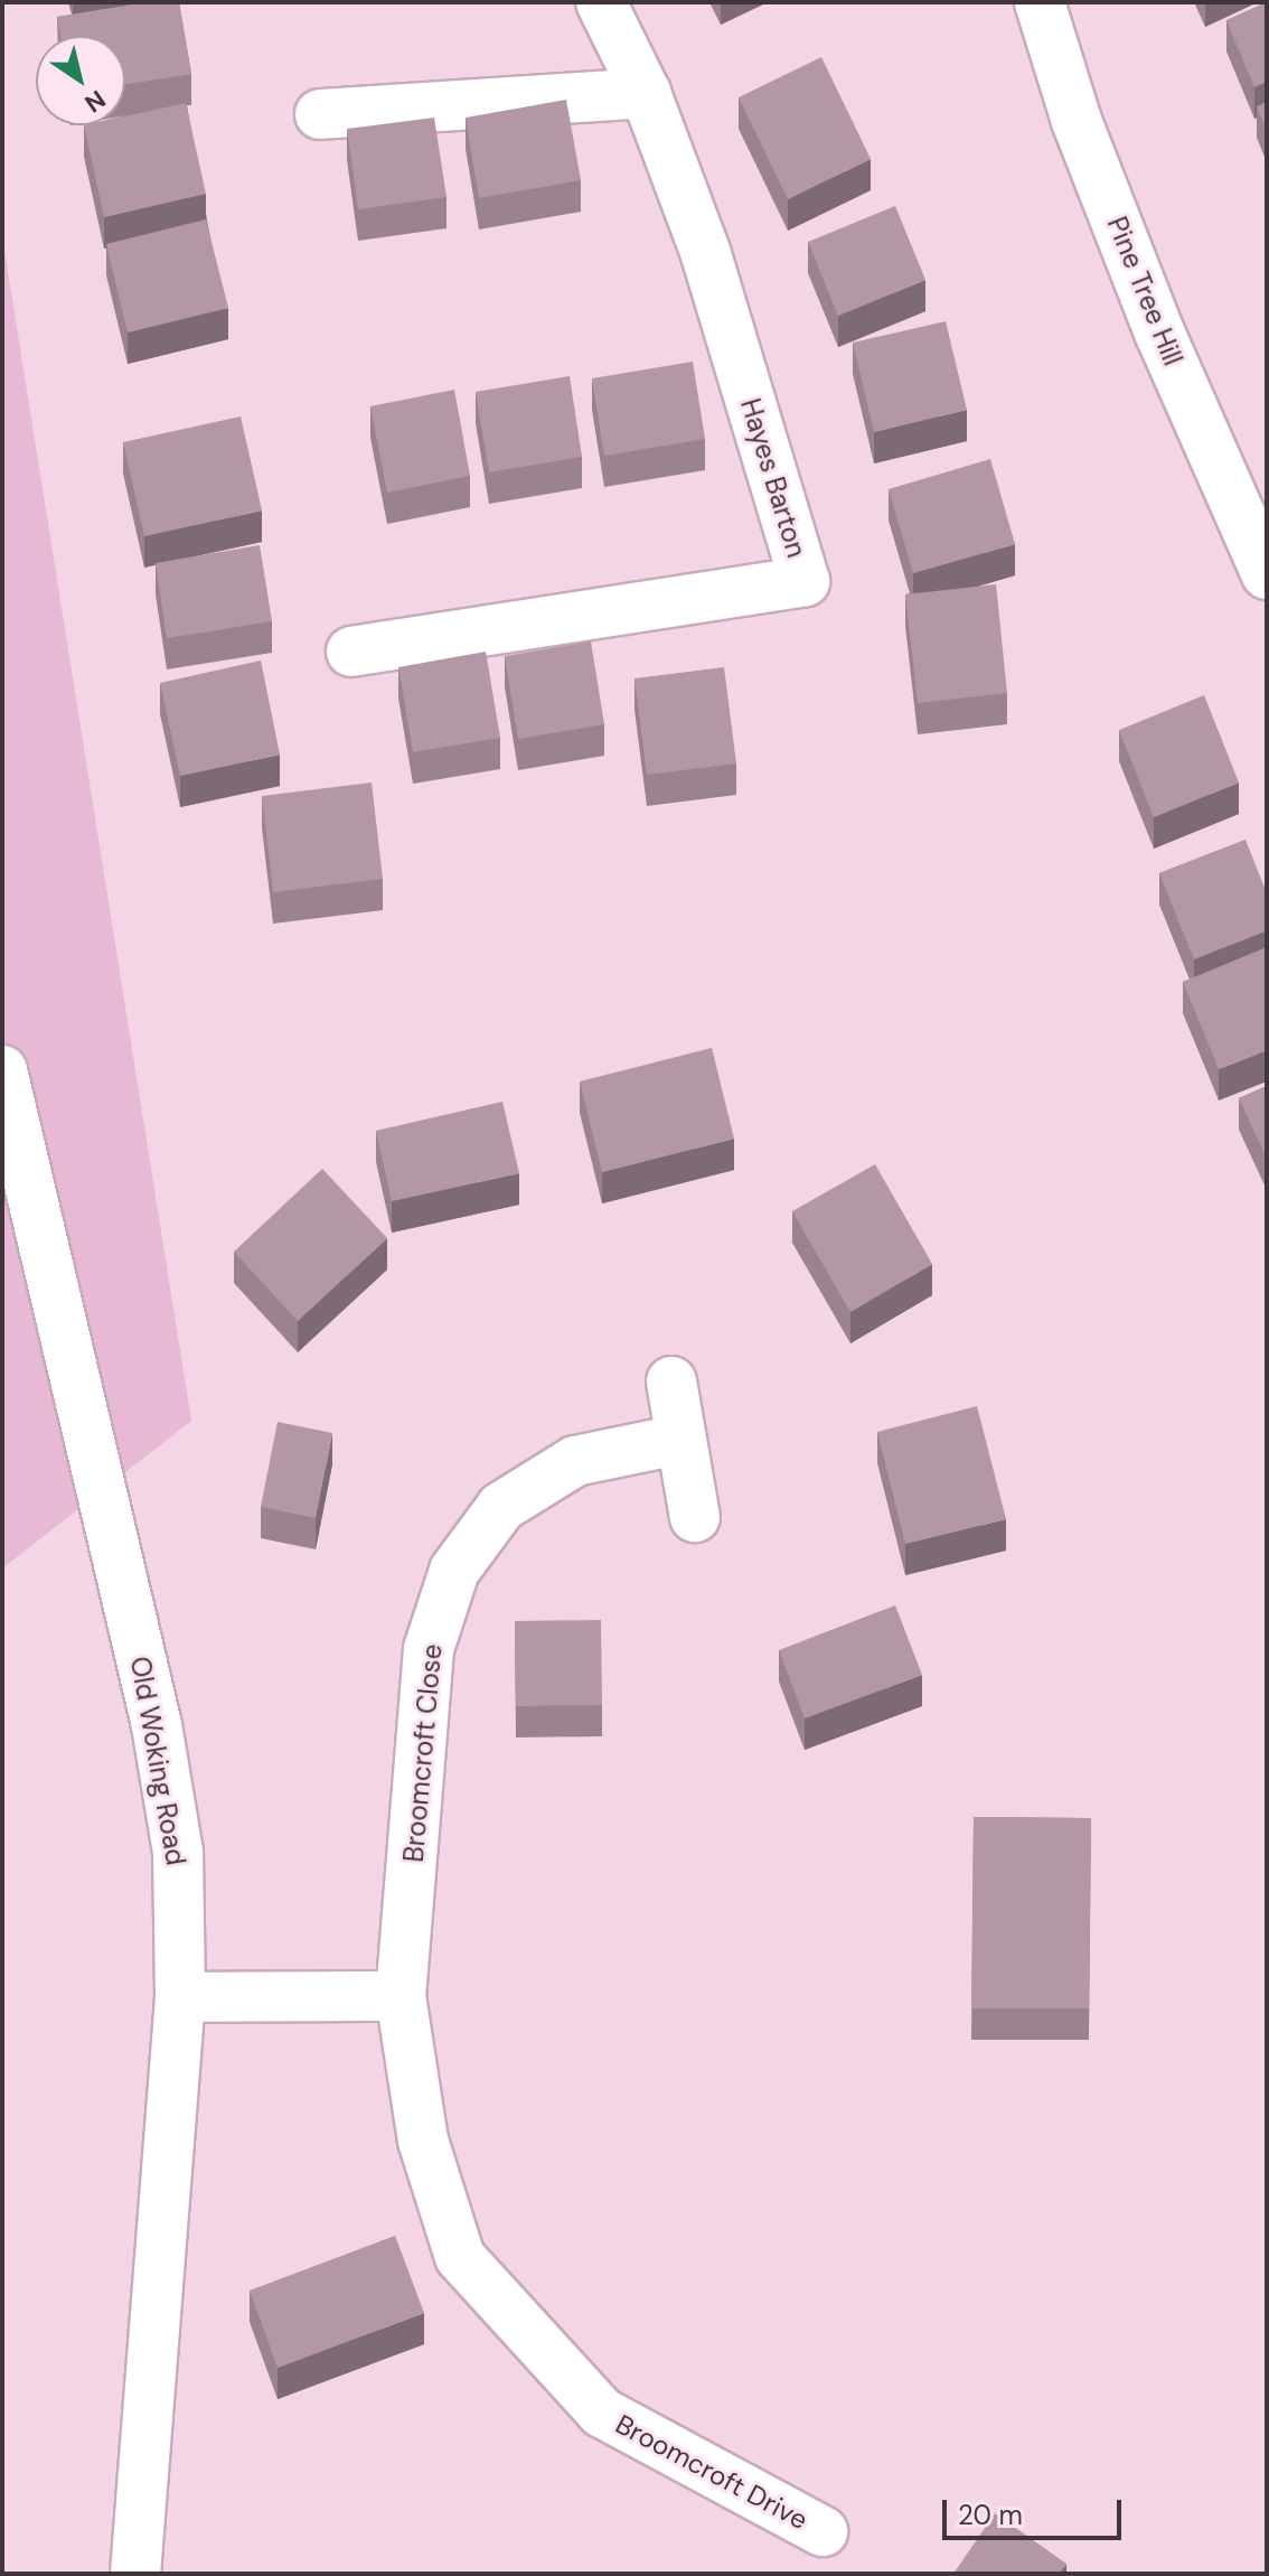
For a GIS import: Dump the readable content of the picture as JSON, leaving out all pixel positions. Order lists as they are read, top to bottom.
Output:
{
  "streets": {
    "street": [
      "Pine Tree Hill",
      "Hayes Barton",
      "Broomcroft Close",
      "Old Woking Road",
      "Broomcroft Drive"
    ]
  },
  "crossings": [
    ["Broomcroft Close", "Broomcroft Drive"]
  ],
  "scale_bar": "20 m",
  "north": "bottom right"
}
